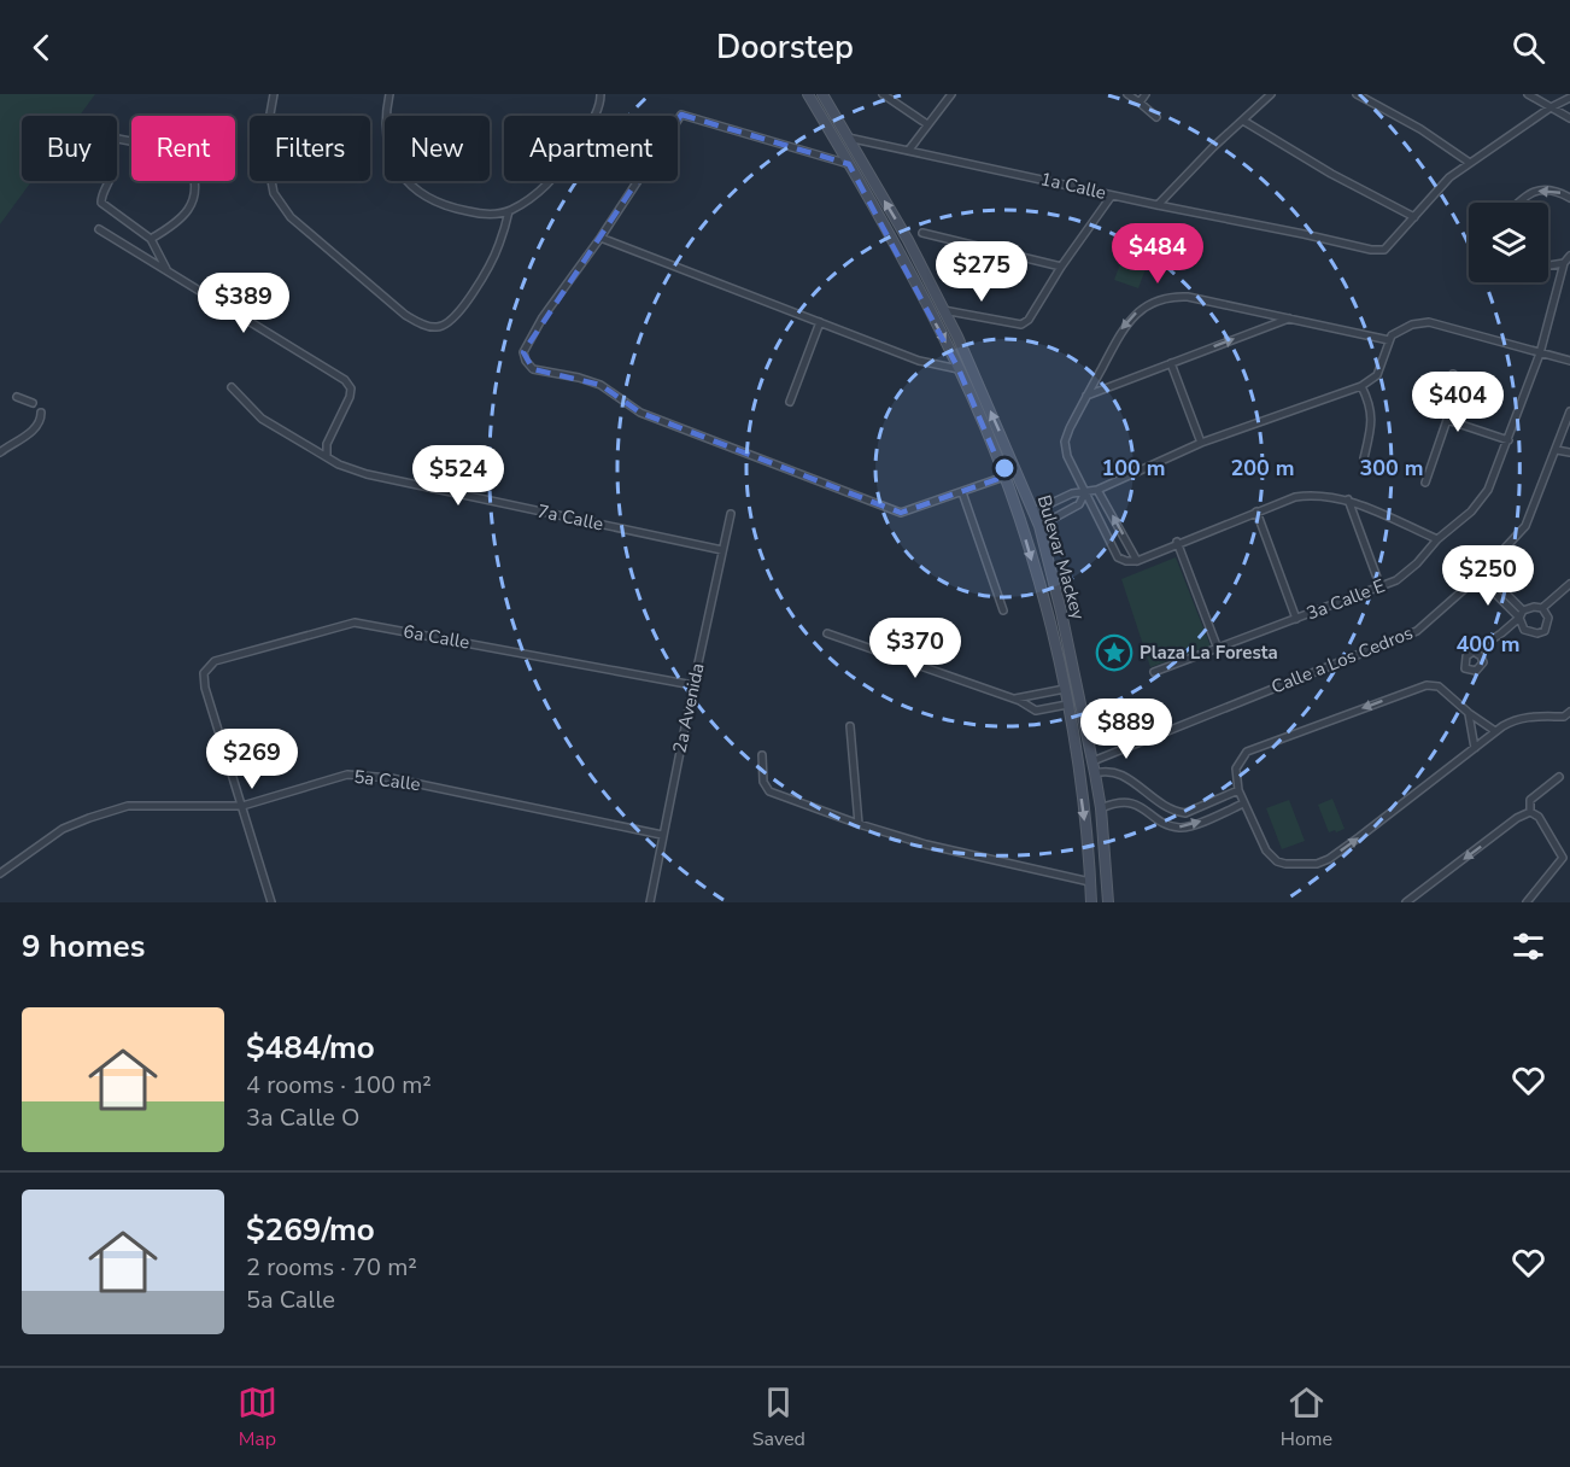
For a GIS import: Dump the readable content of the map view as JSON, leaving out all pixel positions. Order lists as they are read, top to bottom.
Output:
{
  "streets": {
    "main road": ["Bulevar Mackey"],
    "street": [
      "1a Calle",
      "7a Calle",
      "3a Calle E",
      "6a Calle",
      "Calle a Los Cedros",
      "2a Avenida",
      "5a Calle"
    ]
  },
  "crossings": [
    ["1a Calle", "Bulevar Mackey"],
    ["7a Calle", "2a Avenida"],
    ["Bulevar Mackey", "Calle a Los Cedros"],
    ["6a Calle", "2a Avenida"],
    ["6a Calle", "5a Calle"],
    ["2a Avenida", "5a Calle"]
  ],
  "places": {
    "place": ["Plaza La Foresta"]
  },
  "page": {
    "header": "Doorstep",
    "chip": [
      "Buy",
      "Rent",
      "Filters",
      "New",
      "Apartment"
    ],
    "price": [
      "$484",
      "$275",
      "$389",
      "$404",
      "$524",
      "$250",
      "$370",
      "$889",
      "$269"
    ],
    "heading": "9 homes",
    "list": [
      {
        "name": "$484/mo",
        "note": "4 rooms · 100 m² · 3a Calle O"
      },
      {
        "name": "$269/mo",
        "note": "2 rooms · 70 m² · 5a Calle"
      }
    ],
    "tabs": ["Map", "Saved", "Home"]
  },
  "rings": [
    "100 m",
    "200 m",
    "300 m",
    "400 m"
  ]
}
